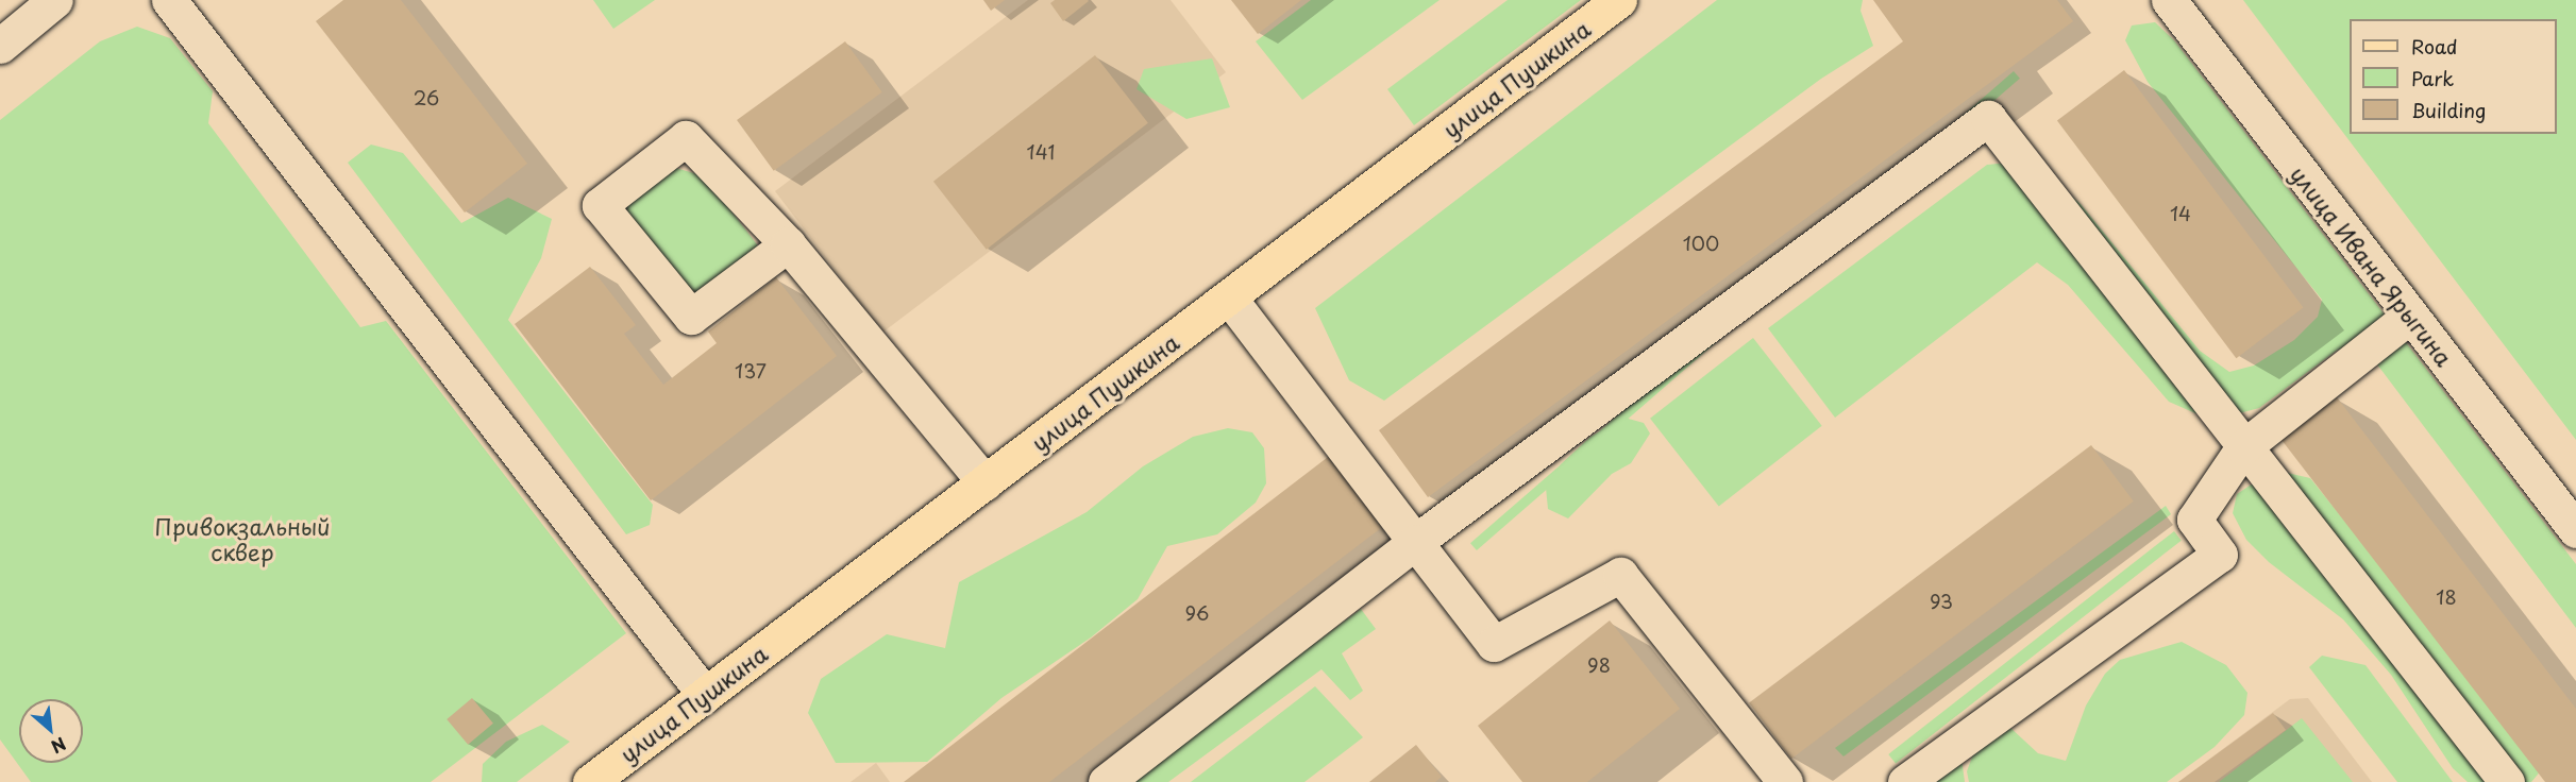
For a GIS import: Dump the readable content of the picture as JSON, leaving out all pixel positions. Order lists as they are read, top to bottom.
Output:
{
  "streets": {
    "main road": ["улица Пушкина"],
    "street": ["улица Ивана Ярыгина"]
  },
  "parks": ["Привокзальный сквер"],
  "house_numbers": [
    "26",
    "141",
    "14",
    "100",
    "137",
    "18",
    "93",
    "96",
    "98"
  ],
  "legend": ["Road", "Park", "Building"],
  "north": "bottom right"
}
